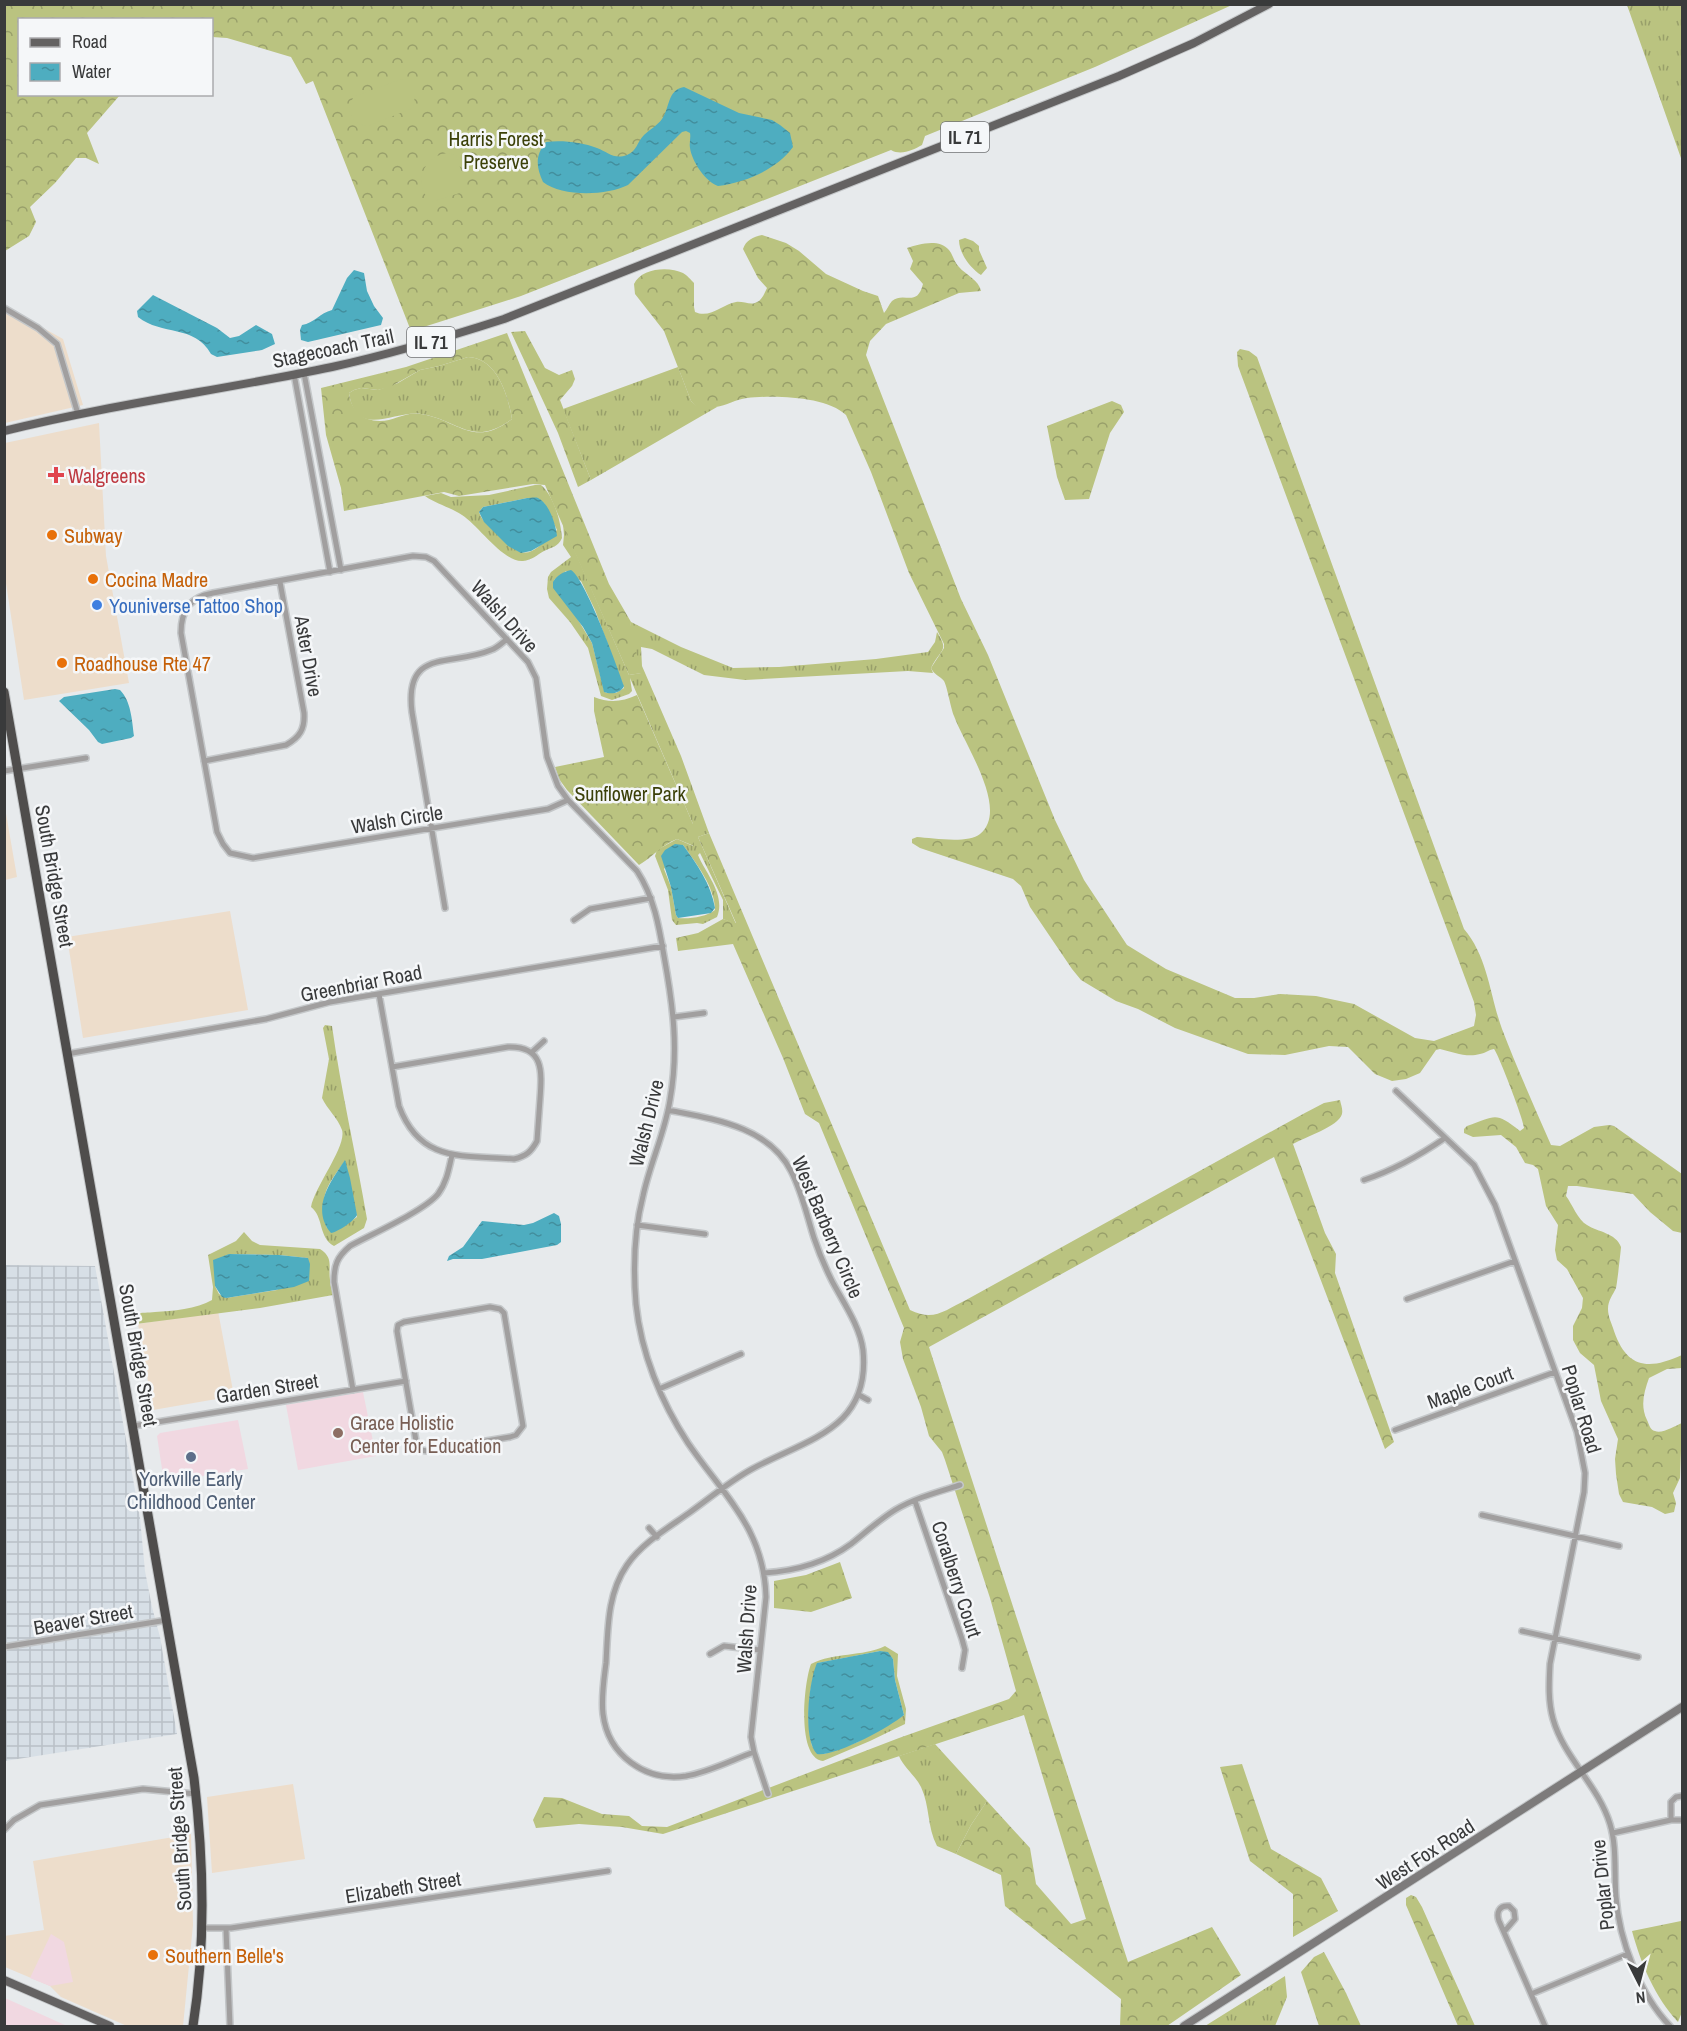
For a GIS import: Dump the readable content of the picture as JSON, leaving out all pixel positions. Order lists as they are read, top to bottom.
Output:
{
  "streets": {
    "highway": ["South Bridge Street"],
    "main road": ["IL 71", "Stagecoach Trail"],
    "street": [
      "Walsh Drive",
      "Aster Drive",
      "Walsh Circle",
      "Greenbriar Road",
      "West Barberry Circle",
      "Maple Court",
      "Garden Street",
      "Poplar Road",
      "Coralberry Court",
      "Beaver Street",
      "West Fox Road",
      "Poplar Drive",
      "Elizabeth Street"
    ]
  },
  "crossings": [
    ["Walsh Drive", "Walsh Circle"],
    ["Walsh Drive", "Greenbriar Road"],
    ["Walsh Drive", "West Barberry Circle"],
    ["Aster Drive", "Walsh Circle"],
    ["South Bridge Street", "Greenbriar Road"],
    ["South Bridge Street", "Garden Street"],
    ["South Bridge Street", "Beaver Street"],
    ["South Bridge Street", "Elizabeth Street"],
    ["Maple Court", "Poplar Road"],
    ["Poplar Road", "West Fox Road"],
    ["Poplar Road", "Poplar Drive"],
    ["West Fox Road", "Poplar Drive"]
  ],
  "parks": ["Harris Forest Preserve", "Sunflower Park"],
  "places": {
    "health": ["Walgreens"],
    "other": [
      "Subway",
      "Cocina Madre",
      "Youniverse Tattoo Shop",
      "Roadhouse Rte 47",
      "Grace Holistic Center for Education",
      "Yorkville Early Childhood Center",
      "Southern Belle's"
    ]
  },
  "legend": ["Road", "Water"],
  "north": "bottom"
}
